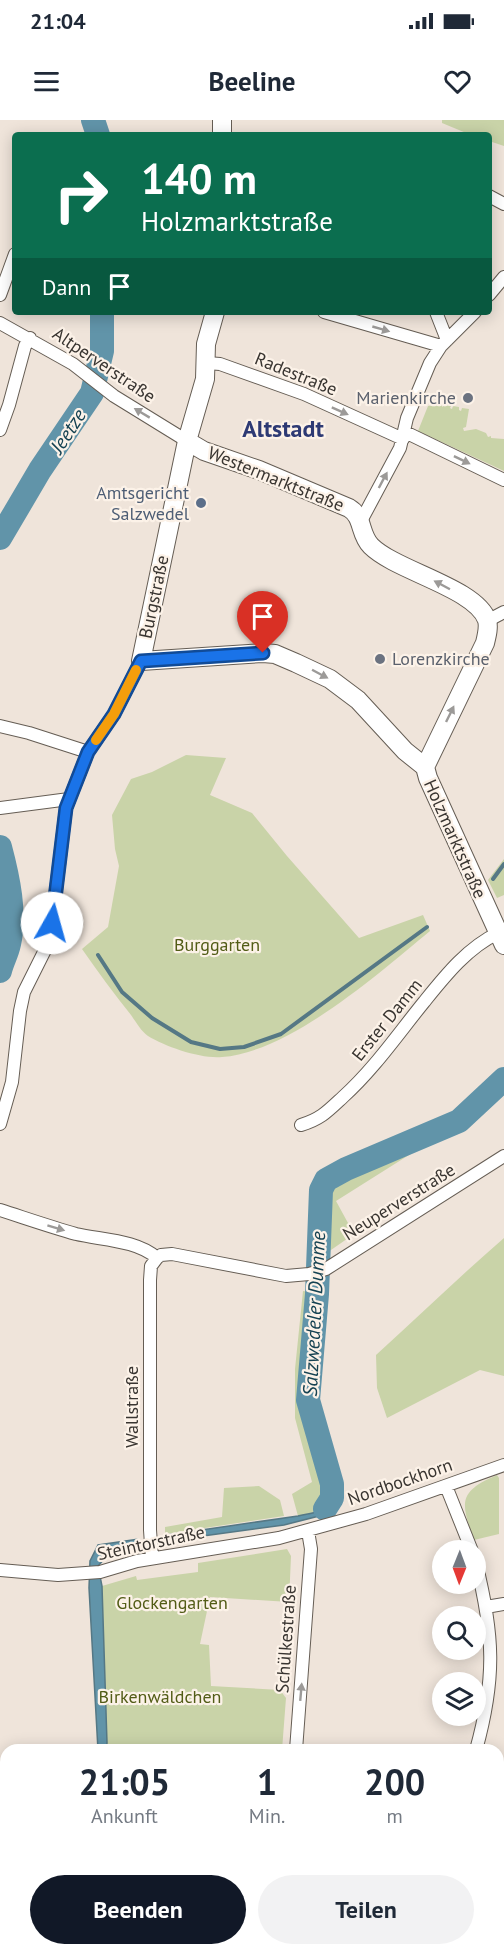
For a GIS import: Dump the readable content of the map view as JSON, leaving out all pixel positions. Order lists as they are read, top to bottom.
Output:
{
  "streets": {
    "street": [
      "Altperverstraße",
      "Radestraße",
      "Westermarktstraße",
      "Burgstraße",
      "Holzmarktstraße",
      "Erster Damm",
      "Neuperverstraße",
      "Wallstraße",
      "Nordbockhorn",
      "Steintorstraße",
      "Schülkestraße"
    ]
  },
  "crossings": [
    ["Altperverstraße", "Westermarktstraße"],
    ["Altperverstraße", "Burgstraße"],
    ["Radestraße", "Burgstraße"],
    ["Westermarktstraße", "Burgstraße"],
    ["Burgstraße", "Holzmarktstraße"],
    ["Holzmarktstraße", "Erster Damm"],
    ["Neuperverstraße", "Wallstraße"],
    ["Wallstraße", "Steintorstraße"],
    ["Nordbockhorn", "Steintorstraße"],
    ["Nordbockhorn", "Schülkestraße"],
    ["Steintorstraße", "Schülkestraße"]
  ],
  "one_way": ["Altperverstraße", "Schülkestraße"],
  "districts": ["Altstadt"],
  "water": ["Jeetze", "Salzwedeler Dumme"],
  "parks": ["Burggarten", "Glockengarten", "Birkenwäldchen"],
  "places": ["Marienkirche", "Amtsgericht Salzwedel", "Lorenzkirche"],
  "north": "bottom",
  "page": {
    "status": "21:04",
    "header": "Beeline",
    "turn": ["140 m", "Holzmarktstraße"],
    "then": "Dann",
    "eta": [
      "21:05",
      "Ankunft",
      "1",
      "Min.",
      "200",
      "m"
    ],
    "buttons": ["Beenden", "Teilen"]
  }
}
